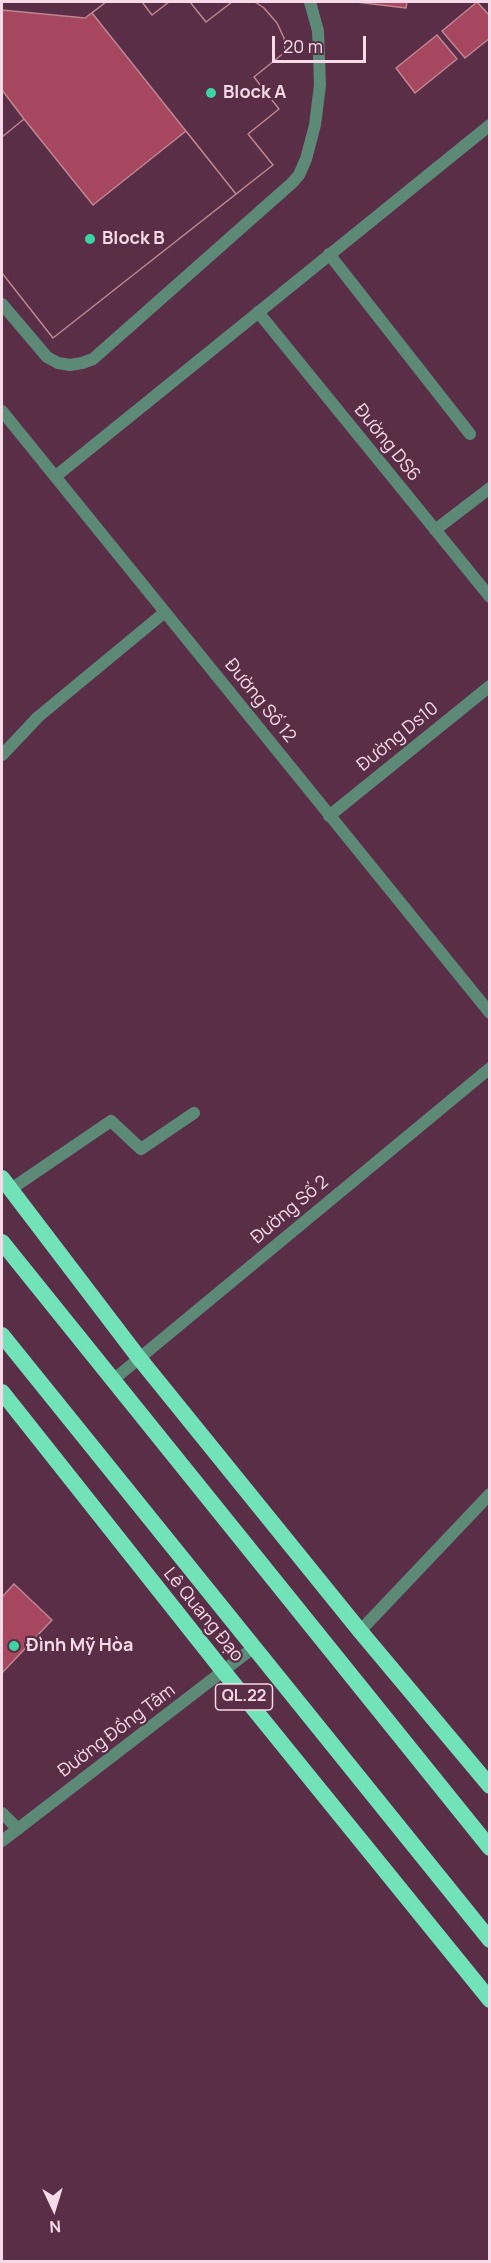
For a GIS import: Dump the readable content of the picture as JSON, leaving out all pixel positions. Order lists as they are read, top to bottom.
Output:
{
  "streets": {
    "highway": ["Lê Quang Đạo", "QL.22"],
    "street": [
      "Đường DS6",
      "Đường Số 12",
      "Đường Ds10",
      "Đường Số 2",
      "Đường Đồng Tâm"
    ]
  },
  "crossings": [
    ["Đường Số 12", "Đường Ds10"],
    ["Lê Quang Đạo", "Đường Đồng Tâm"]
  ],
  "places": ["Block A", "Block B", "Đình Mỹ Hòa"],
  "scale_bar": "20 m",
  "north": "bottom"
}
